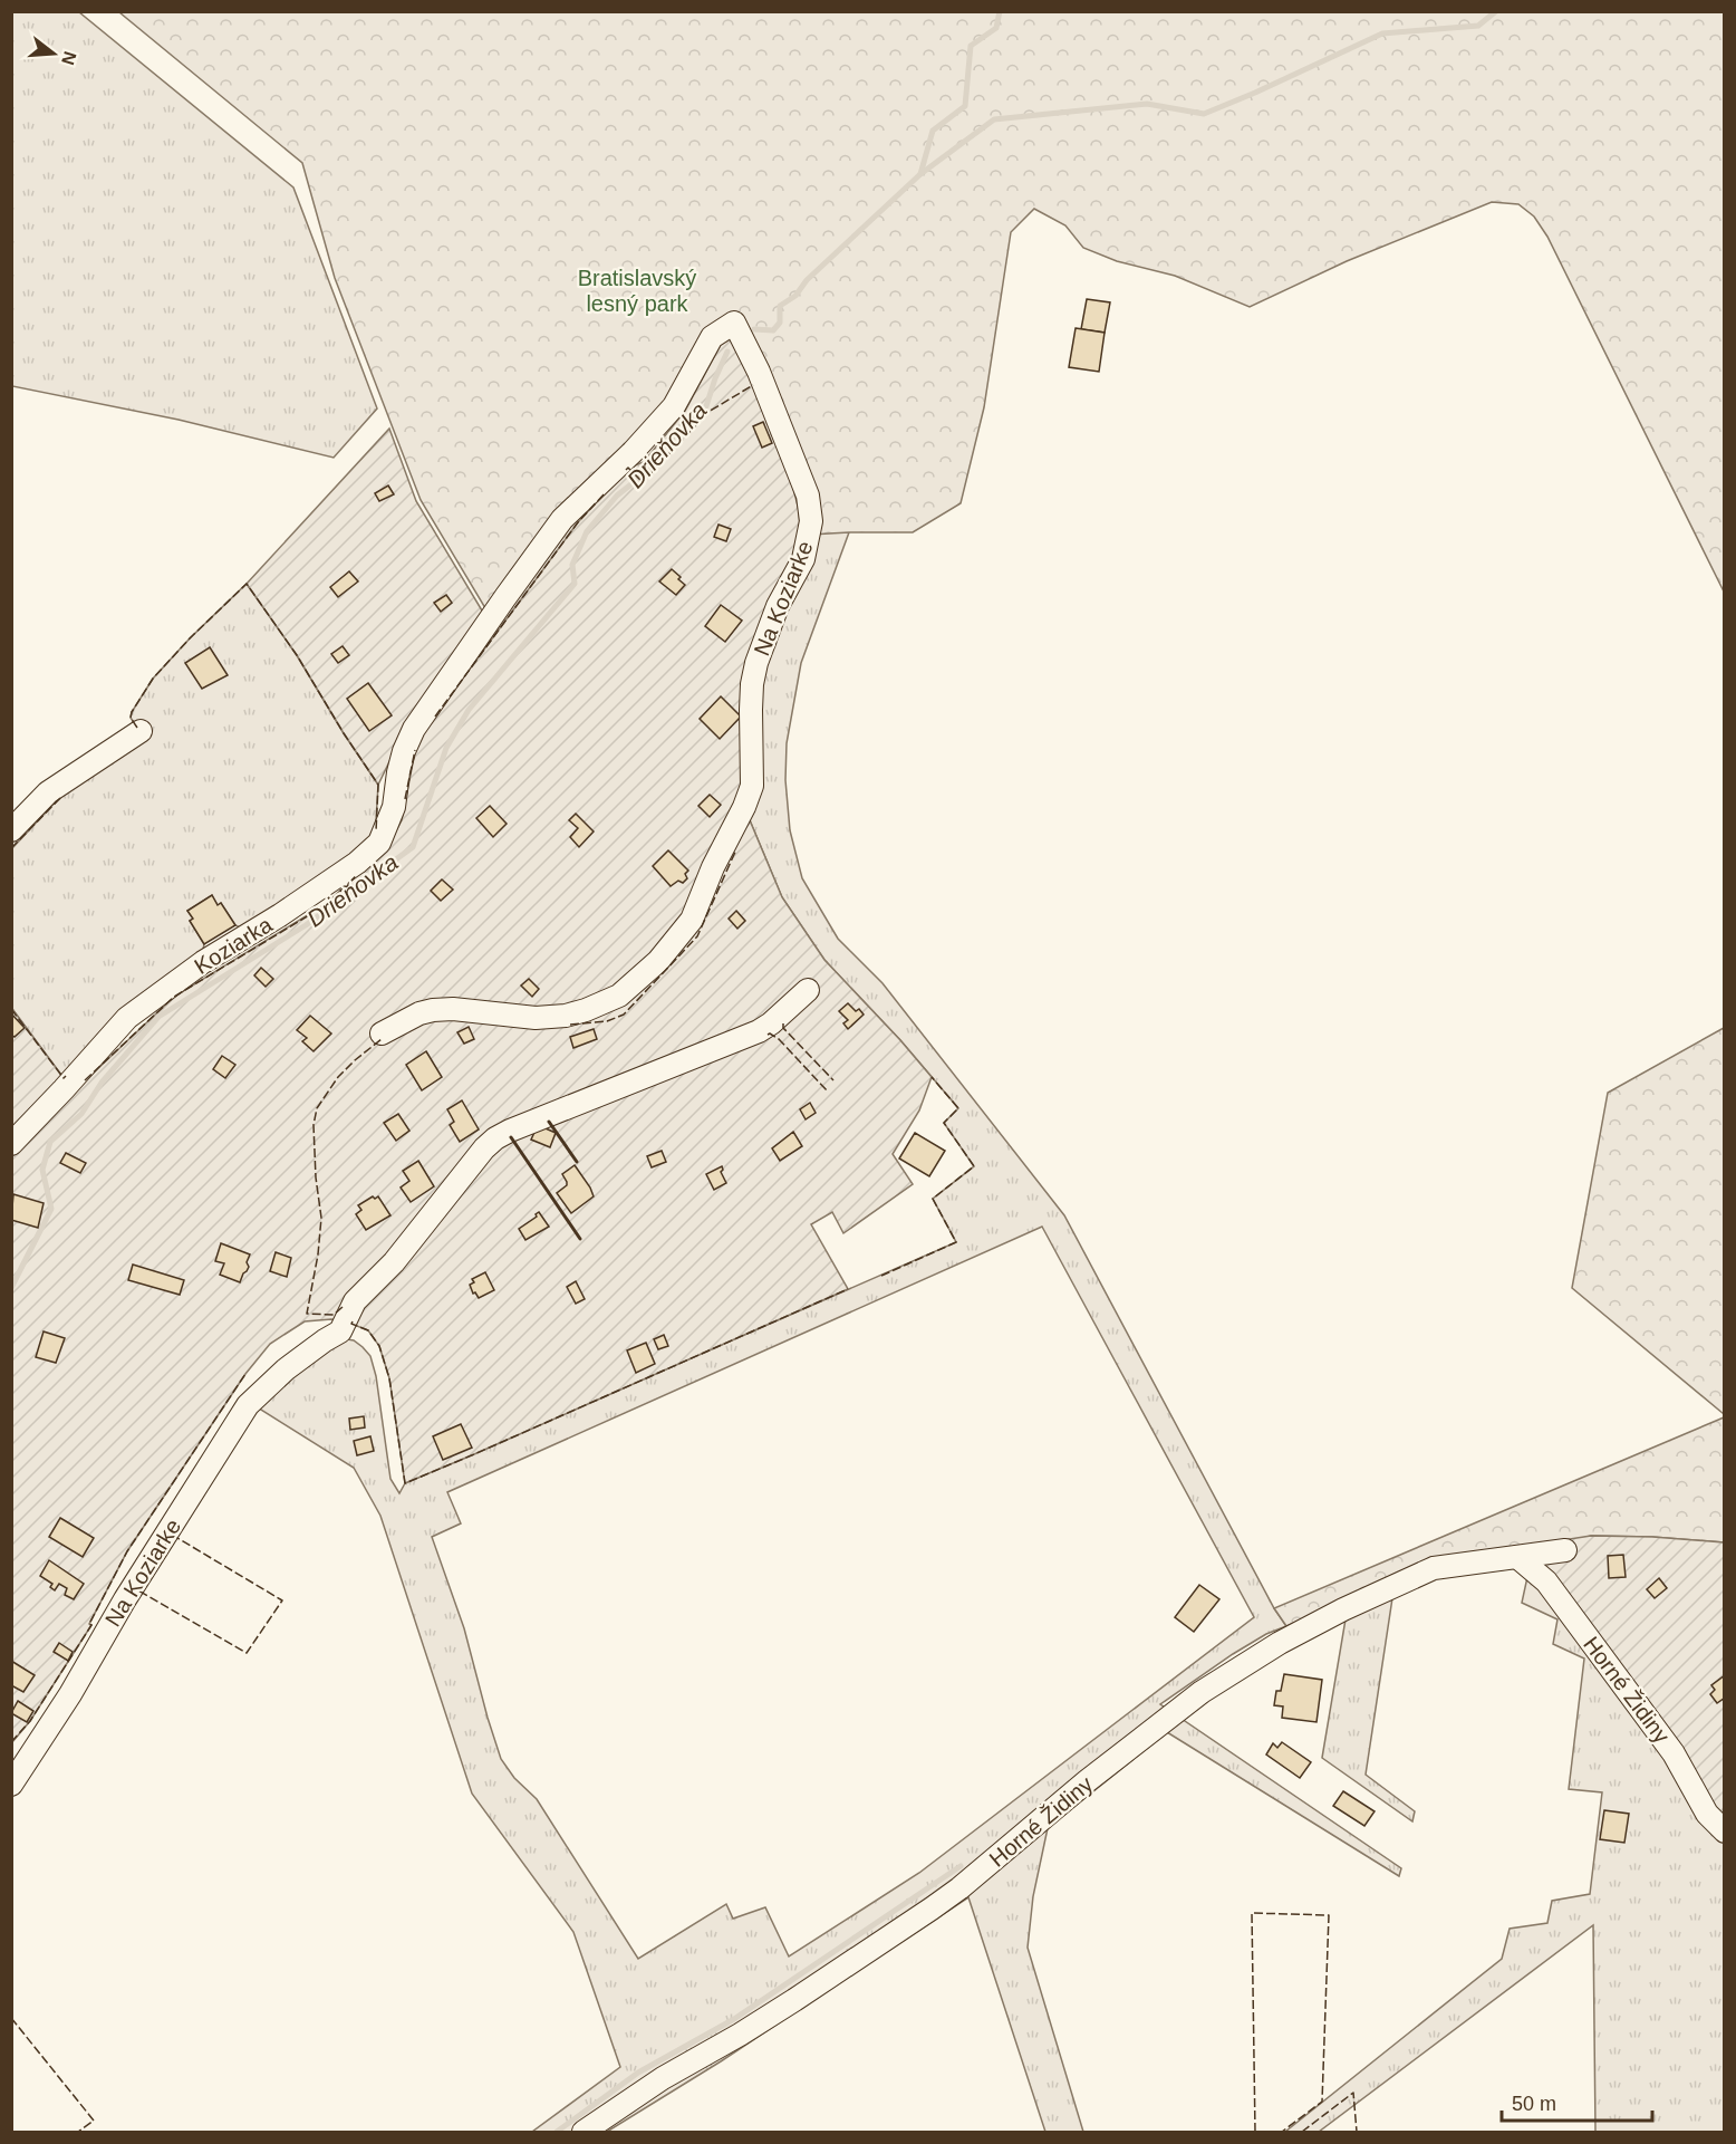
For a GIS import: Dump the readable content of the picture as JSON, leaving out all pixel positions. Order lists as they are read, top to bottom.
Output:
{
  "streets": {
    "street": ["Na Koziarke", "Koziarka", "Horné Židiny"]
  },
  "crossings": [
    ["Na Koziarke", "Koziarka"]
  ],
  "water": ["Drieňovka"],
  "parks": ["Bratislavský lesný park"],
  "scale_bar": "50 m",
  "north": "right"
}
